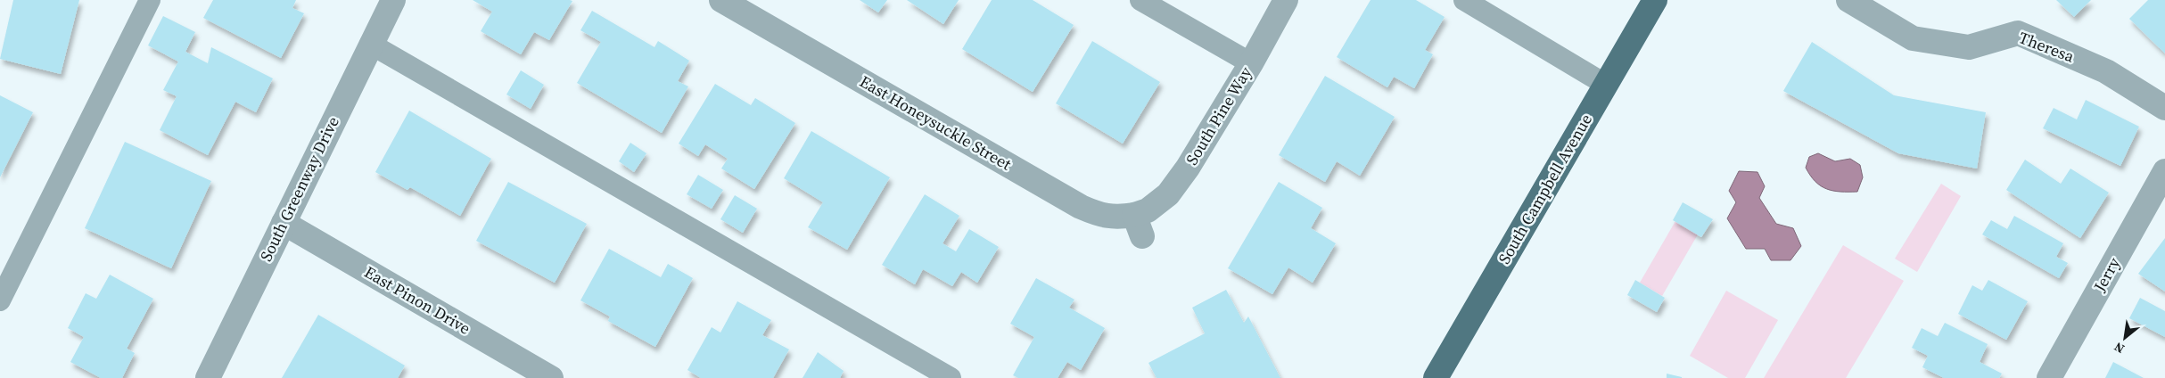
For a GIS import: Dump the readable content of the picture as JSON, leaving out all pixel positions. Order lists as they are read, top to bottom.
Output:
{
  "streets": {
    "main road": ["South Campbell Avenue"],
    "street": [
      "Theresa",
      "South Pine Way",
      "East Honeysuckle Street",
      "South Greenway Drive",
      "Jerry",
      "East Pinon Drive"
    ]
  },
  "crossings": [
    ["South Pine Way", "East Honeysuckle Street"],
    ["South Greenway Drive", "East Pinon Drive"]
  ],
  "north": "bottom left"
}
